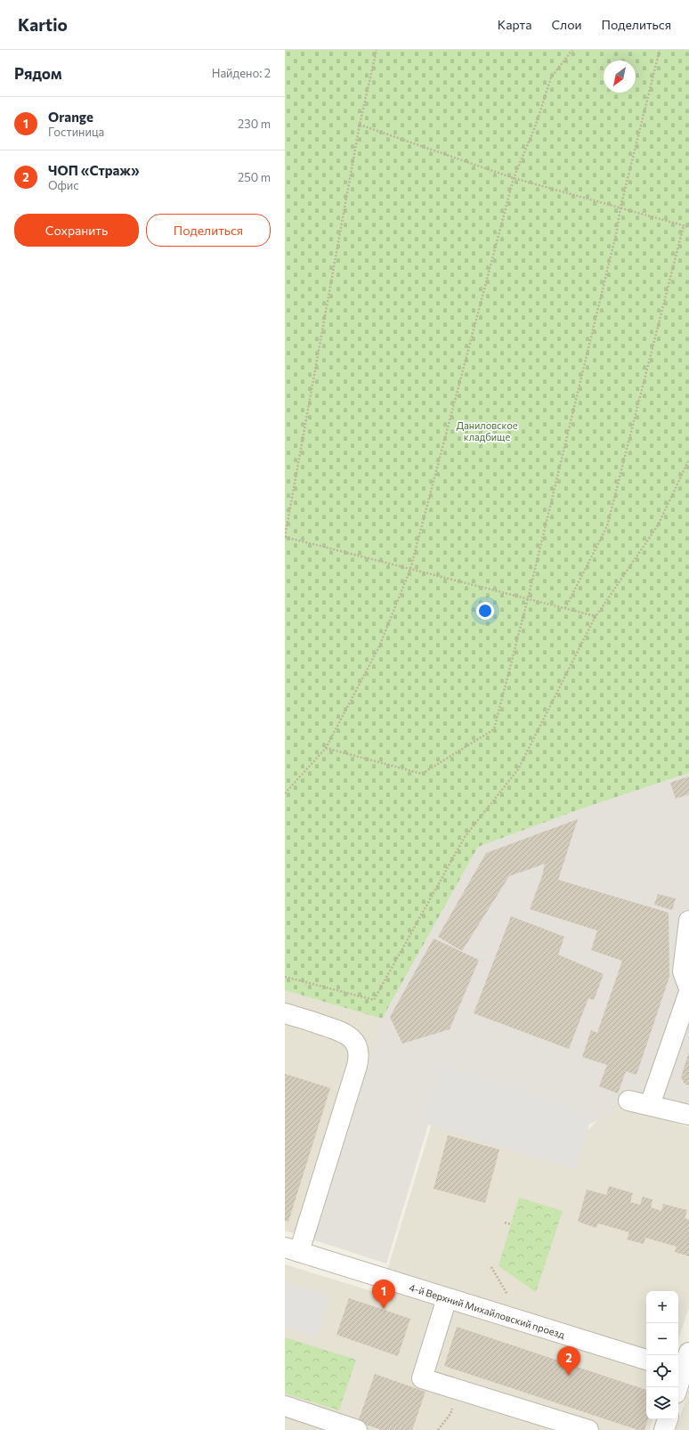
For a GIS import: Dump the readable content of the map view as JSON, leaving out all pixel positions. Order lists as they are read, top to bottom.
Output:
{
  "streets": {
    "street": ["4-й Верхний Михайловский проезд"]
  },
  "parks": ["Даниловское кладбище"],
  "north": "bottom left",
  "page": {
    "header": "Kartio",
    "nav": ["Карта", "Слои", "Поделиться"],
    "heading": ["Рядом", "Найдено: 2"],
    "list": [
      {
        "mark": "1",
        "name": "Orange",
        "note": "Гостиница",
        "value": "230 m"
      },
      {
        "mark": "2",
        "name": "ЧОП «Страж»",
        "note": "Офис",
        "value": "250 m"
      }
    ],
    "buttons": ["Сохранить", "Поделиться"],
    "pins": ["1", "2"],
    "map_buttons": ["+", "−"]
  }
}
